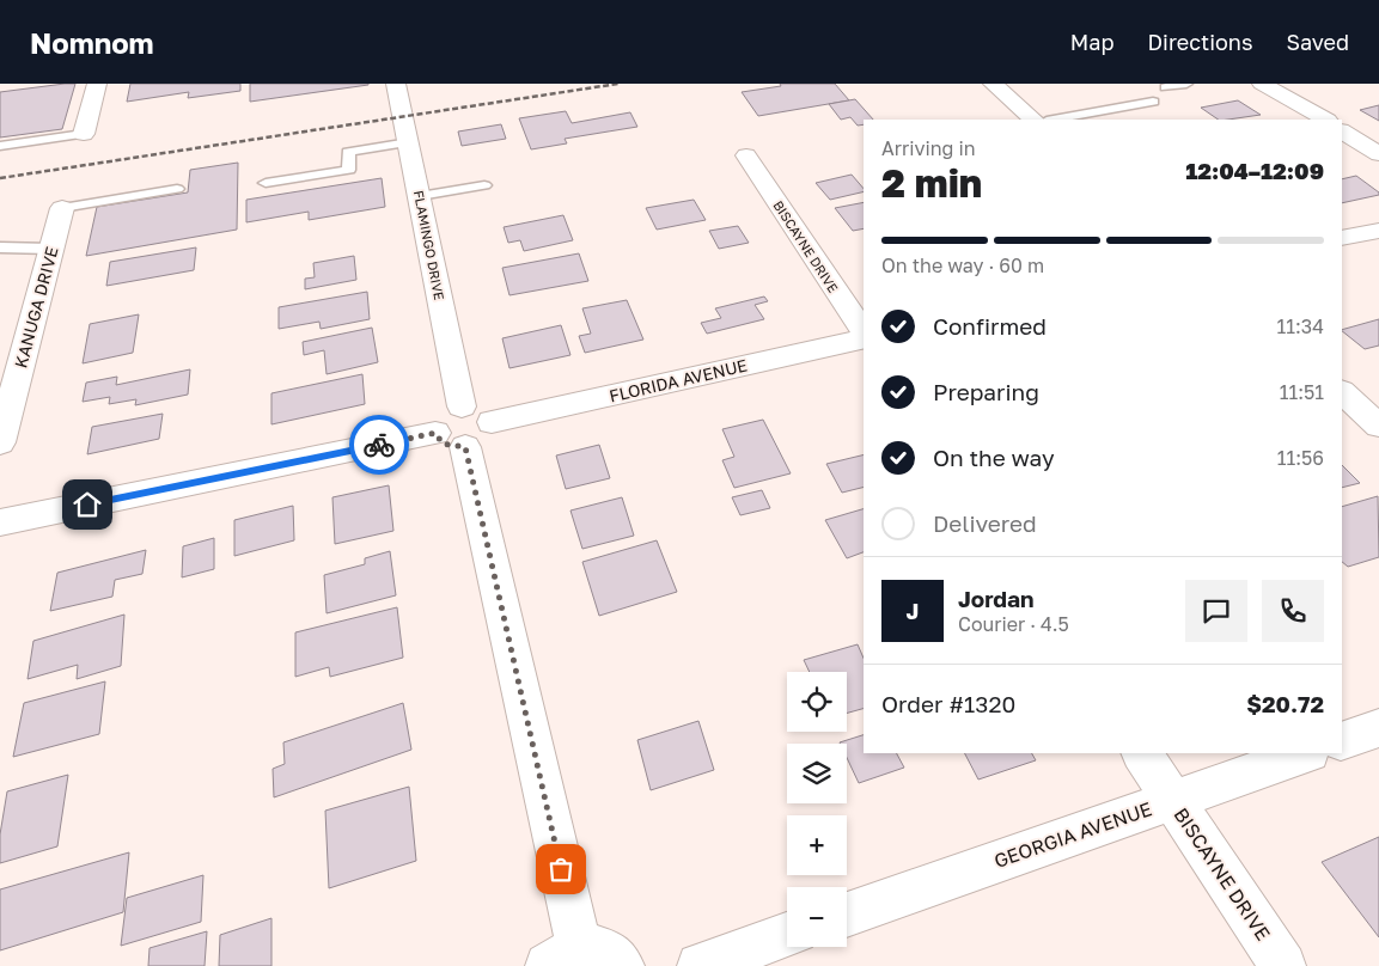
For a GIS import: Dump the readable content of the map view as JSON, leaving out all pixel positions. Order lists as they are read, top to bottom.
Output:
{
  "streets": {
    "street": [
      "FLAMINGO DRIVE",
      "BISCAYNE DRIVE",
      "KANUGA DRIVE",
      "FLORIDA AVENUE",
      "GEORGIA AVENUE"
    ]
  },
  "crossings": [
    ["FLAMINGO DRIVE", "FLORIDA AVENUE"],
    ["BISCAYNE DRIVE", "GEORGIA AVENUE"]
  ],
  "page": {
    "header": "Nomnom",
    "nav": ["Map", "Directions", "Saved"],
    "heading": ["2 min", "Arriving in", "12:04–12:09"],
    "panel": [
      "Jordan",
      "Courier · 4.5",
      "Order #1320",
      "$20.72"
    ],
    "bar": "On the way · 60 m",
    "list": [
      ["Confirmed", "11:34"],
      ["Preparing", "11:51"],
      ["On the way", "11:56"],
      "Delivered"
    ],
    "round": "J",
    "map_buttons": ["+", "−"]
  }
}
